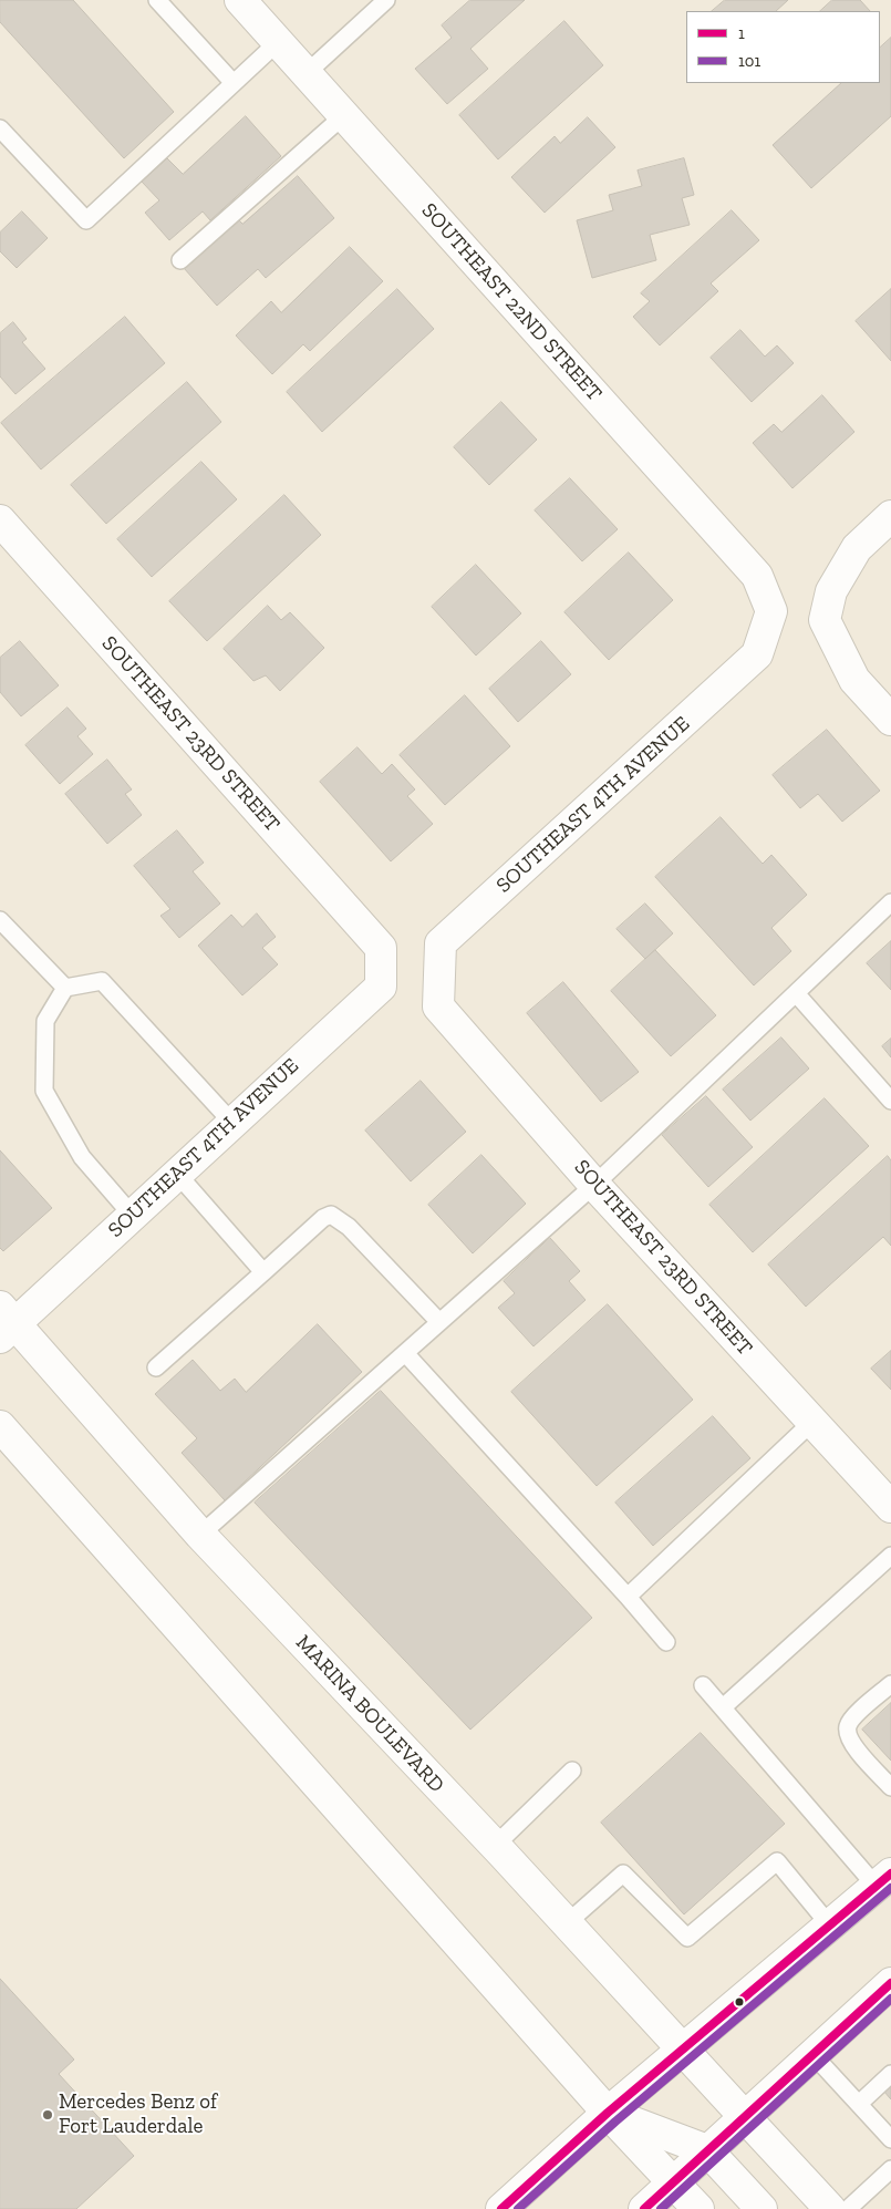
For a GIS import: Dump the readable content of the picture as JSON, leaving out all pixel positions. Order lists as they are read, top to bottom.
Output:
{
  "streets": {
    "street": [
      "SOUTHEAST 22ND STREET",
      "SOUTHEAST 23RD STREET",
      "SOUTHEAST 4TH AVENUE",
      "MARINA BOULEVARD"
    ]
  },
  "crossings": [
    ["SOUTHEAST 22ND STREET", "SOUTHEAST 4TH AVENUE"],
    ["SOUTHEAST 23RD STREET", "SOUTHEAST 4TH AVENUE"],
    ["SOUTHEAST 4TH AVENUE", "MARINA BOULEVARD"]
  ],
  "places": ["Mercedes Benz of Fort Lauderdale"],
  "lines": ["transit line 1", "transit line 101"],
  "legend": ["1", "101"]
}
